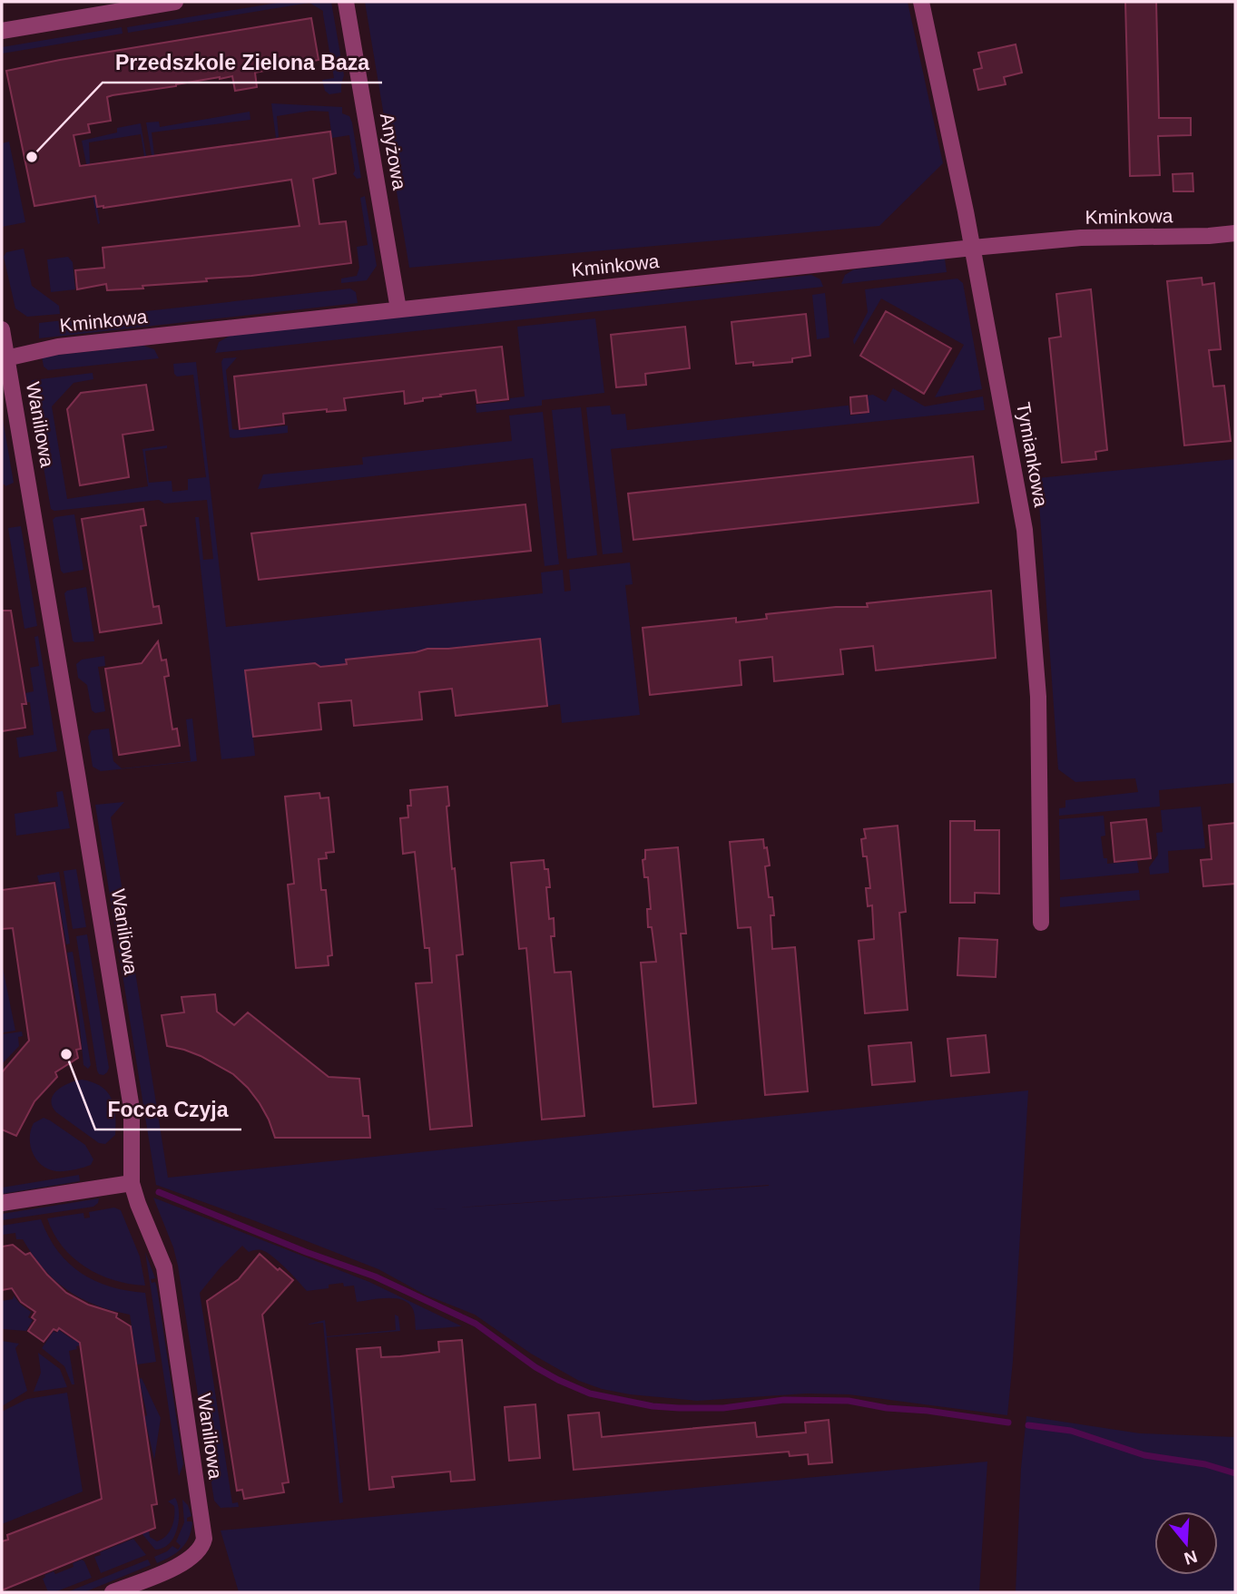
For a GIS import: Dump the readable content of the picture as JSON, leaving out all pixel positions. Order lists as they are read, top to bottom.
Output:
{
  "streets": {
    "street": [
      "Anyżowa",
      "Kminkowa",
      "Waniliowa",
      "Tymiankowa"
    ]
  },
  "crossings": [
    ["Anyżowa", "Kminkowa"],
    ["Kminkowa", "Waniliowa"],
    ["Kminkowa", "Tymiankowa"]
  ],
  "places": ["Przedszkole Zielona Baza", "Focca Czyja"],
  "north": "bottom"
}
